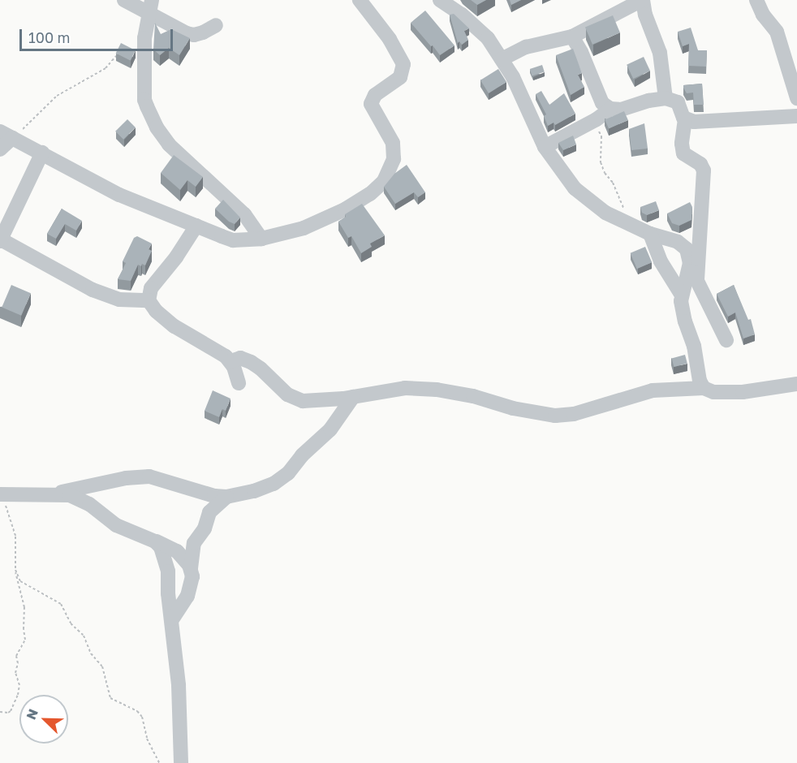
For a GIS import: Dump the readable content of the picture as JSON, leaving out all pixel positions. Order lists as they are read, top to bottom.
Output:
{
  "scale_bar": "100 m",
  "north": "top left"
}
